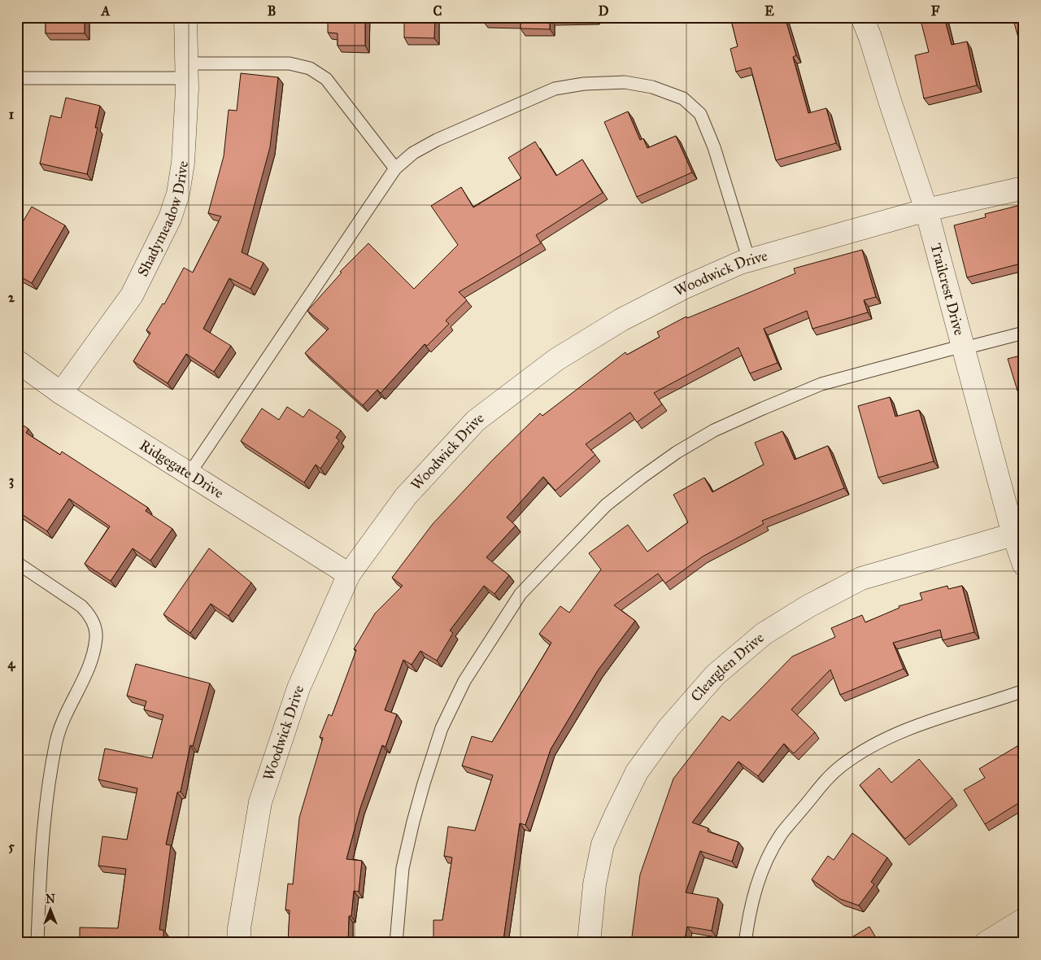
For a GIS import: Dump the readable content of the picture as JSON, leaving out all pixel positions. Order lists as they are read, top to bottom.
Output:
{
  "streets": {
    "street": [
      "Shadymeadow Drive",
      "Woodwick Drive",
      "Trailcrest Drive",
      "Ridgegate Drive",
      "Clearglen Drive"
    ]
  },
  "crossings": [
    ["Shadymeadow Drive", "Ridgegate Drive"],
    ["Woodwick Drive", "Trailcrest Drive"],
    ["Woodwick Drive", "Ridgegate Drive"],
    ["Trailcrest Drive", "Clearglen Drive"]
  ],
  "north": "top",
  "grid": {
    "columns": [
      "A",
      "B",
      "C",
      "D",
      "E",
      "F"
    ],
    "rows": [
      "1",
      "2",
      "3",
      "4",
      "5"
    ]
  }
}
